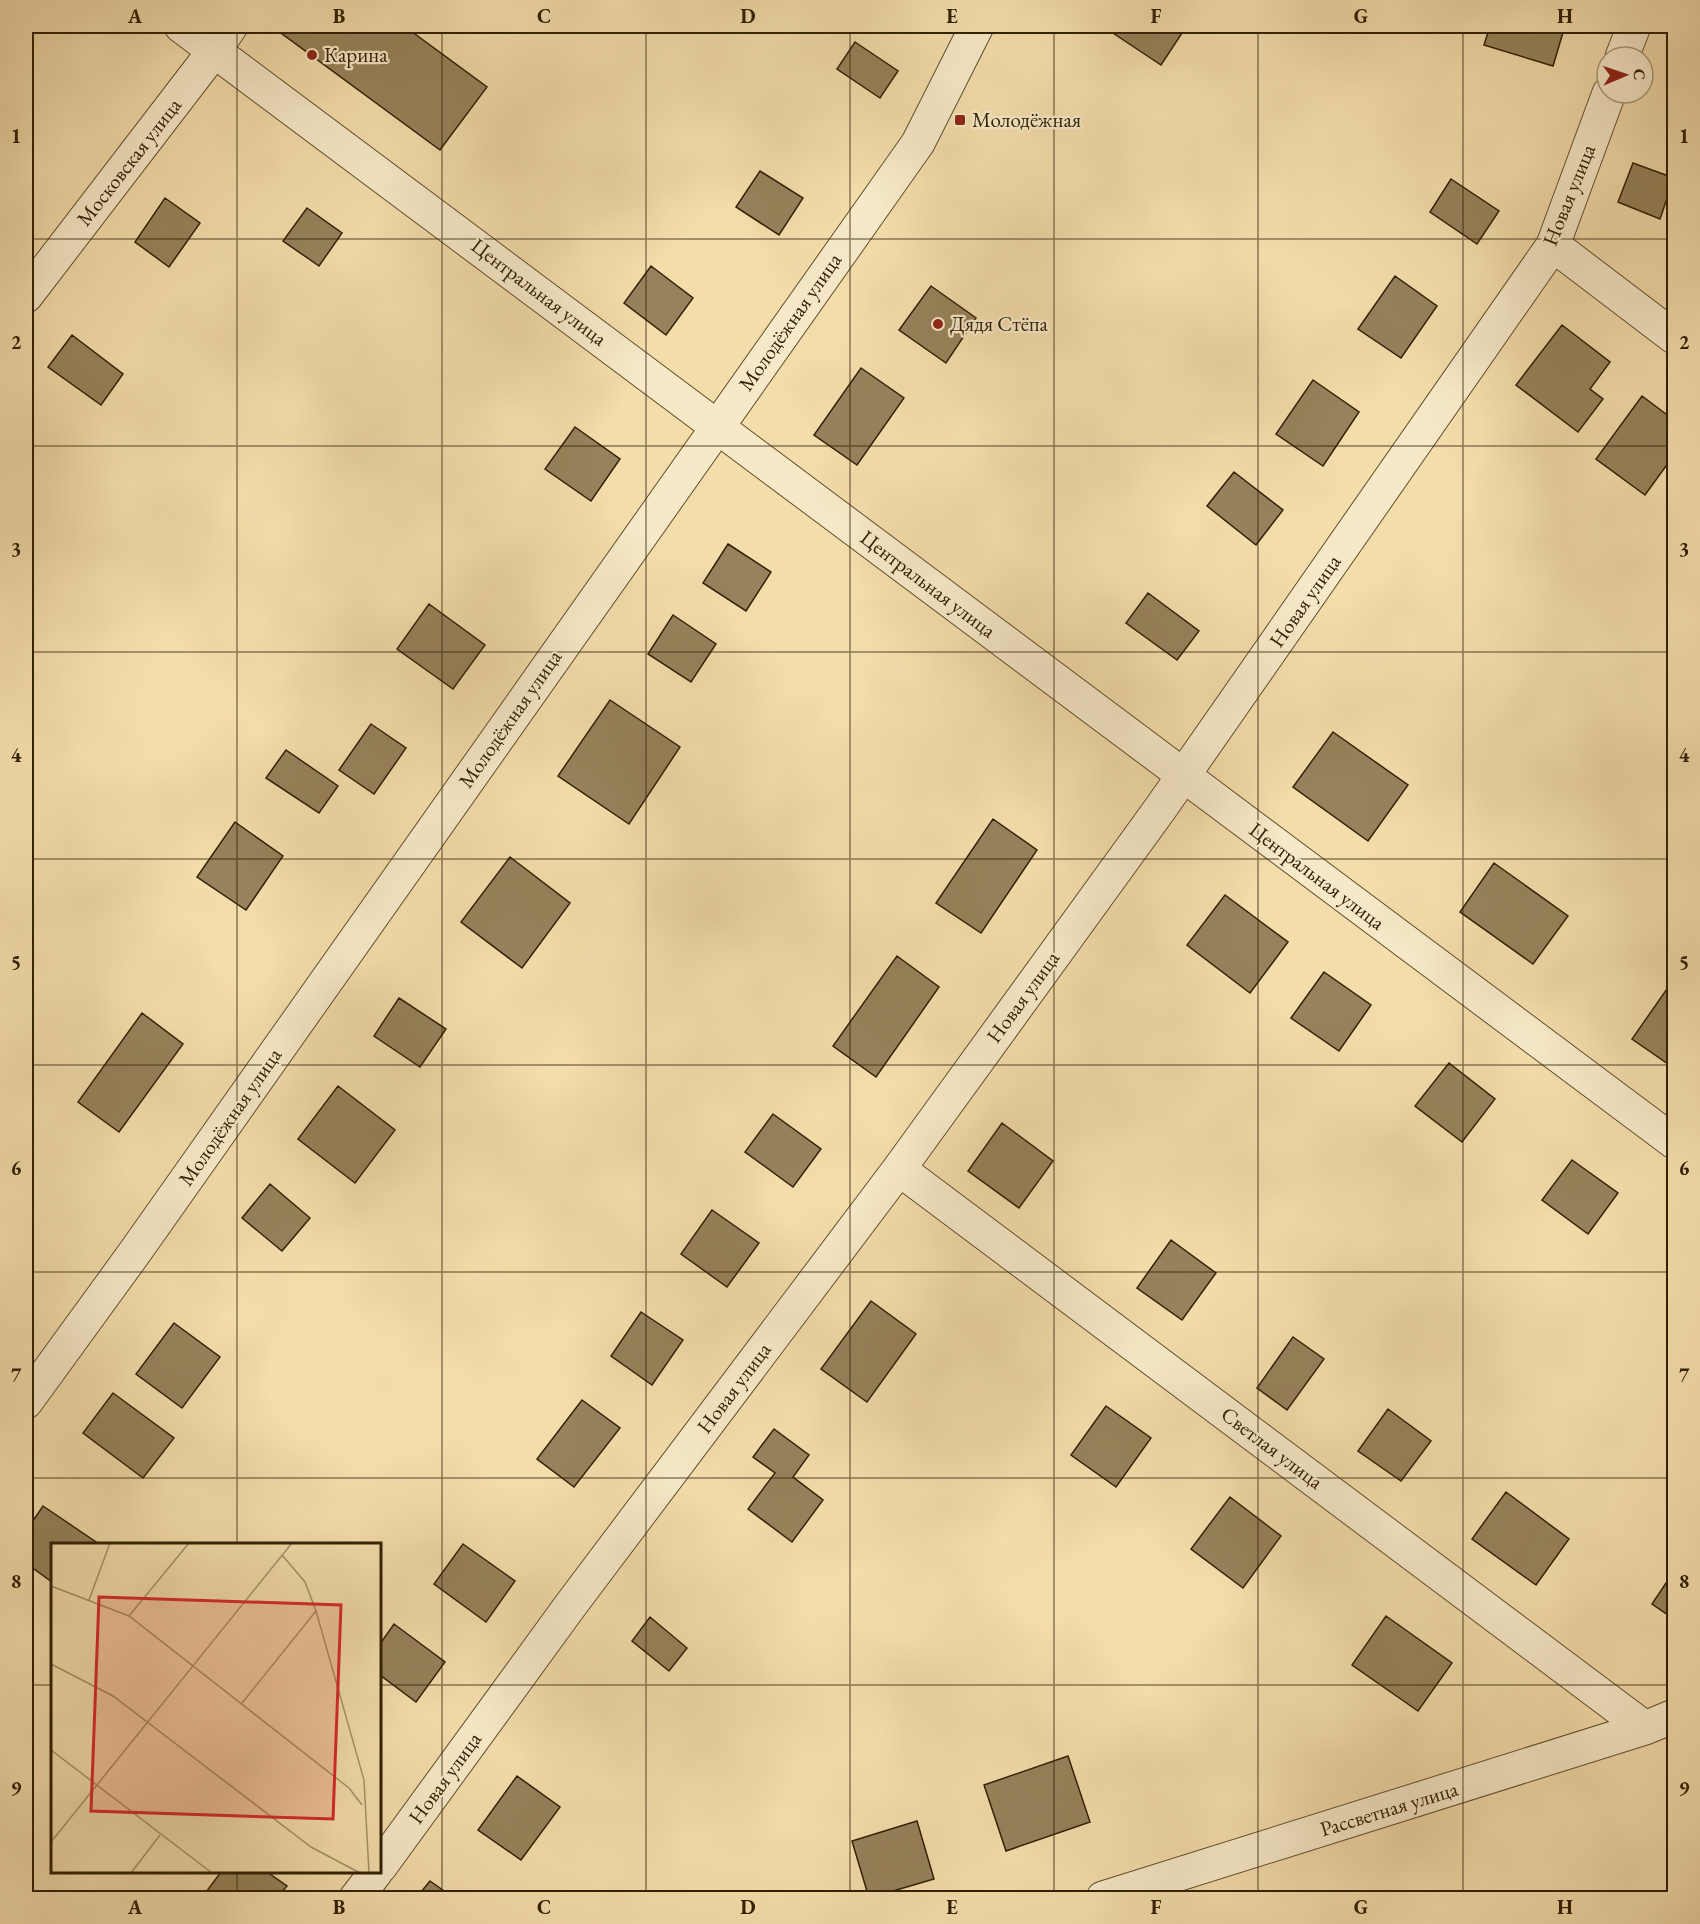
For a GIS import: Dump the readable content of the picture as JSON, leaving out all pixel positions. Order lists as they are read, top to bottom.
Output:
{
  "streets": {
    "street": [
      "Московская улица",
      "Новая улица",
      "Центральная улица",
      "Молодёжная улица",
      "Светлая улица",
      "Рассветная улица"
    ]
  },
  "crossings": [
    ["Московская улица", "Центральная улица"],
    ["Новая улица", "Центральная улица"],
    ["Новая улица", "Светлая улица"],
    ["Центральная улица", "Молодёжная улица"],
    ["Светлая улица", "Рассветная улица"]
  ],
  "places": {
    "other": ["Карина", "Дядя Стёпа"],
    "transit": ["Молодёжная"]
  },
  "north": "right",
  "grid": {
    "columns": [
      "A",
      "B",
      "C",
      "D",
      "E",
      "F",
      "G",
      "H"
    ],
    "rows": [
      "1",
      "2",
      "3",
      "4",
      "5",
      "6",
      "7",
      "8",
      "9"
    ]
  }
}
